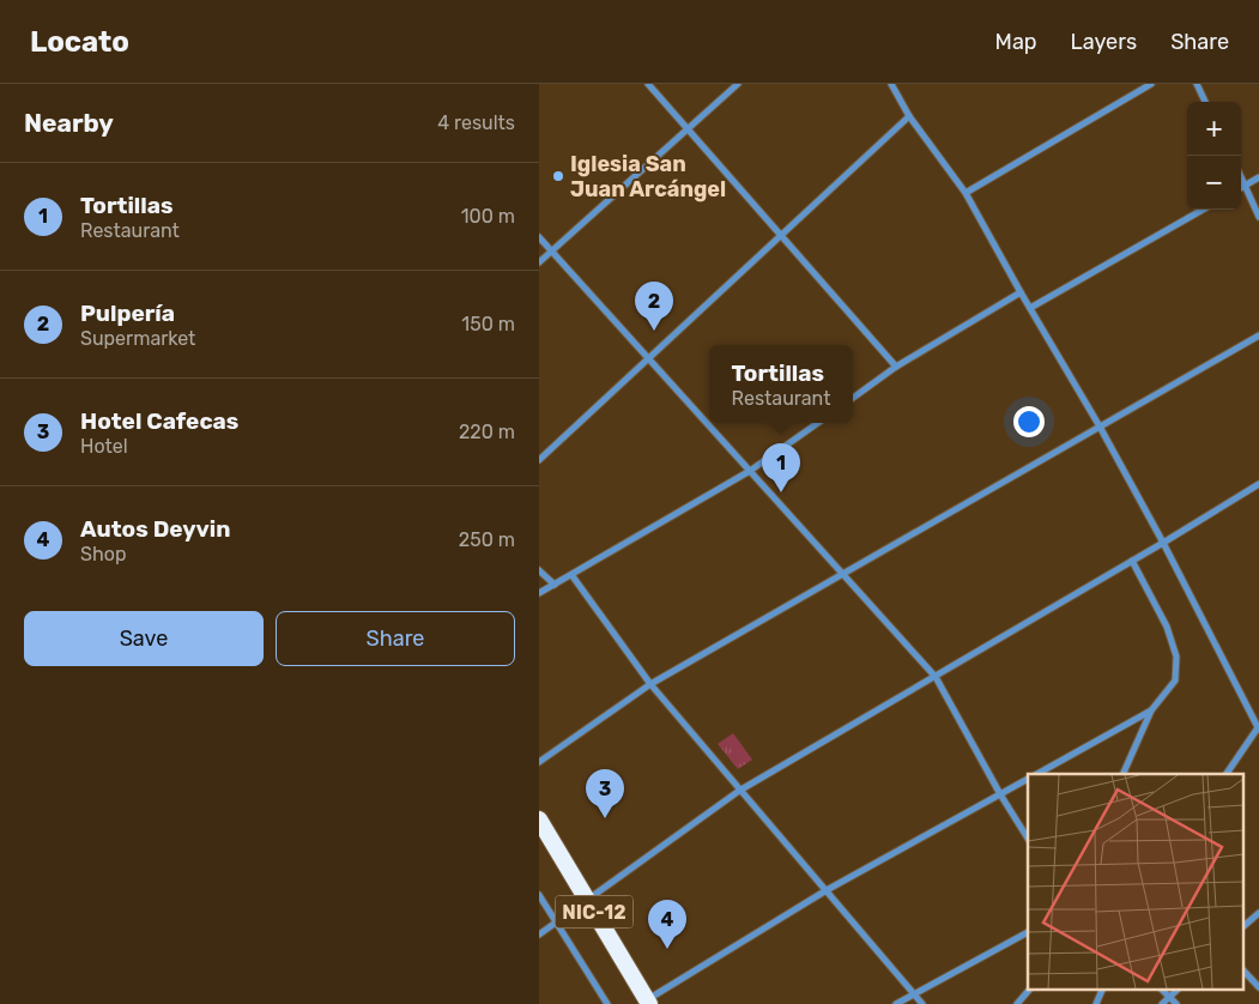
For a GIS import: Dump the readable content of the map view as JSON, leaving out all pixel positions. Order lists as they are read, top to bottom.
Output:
{
  "streets": {
    "highway": ["NIC-12"]
  },
  "places": ["Iglesia San Juan Arcángel"],
  "page": {
    "header": "Locato",
    "nav": ["Map", "Layers", "Share"],
    "heading": ["Nearby", "4 results"],
    "map_buttons": ["+", "−"],
    "list": [
      {
        "mark": "1",
        "name": "Tortillas",
        "note": "Restaurant",
        "value": "100 m"
      },
      {
        "mark": "2",
        "name": "Pulpería",
        "note": "Supermarket",
        "value": "150 m"
      },
      {
        "mark": "3",
        "name": "Hotel Cafecas",
        "note": "Hotel",
        "value": "220 m"
      },
      {
        "mark": "4",
        "name": "Autos Deyvin",
        "note": "Shop",
        "value": "250 m"
      }
    ],
    "pins": [
      "2",
      "1",
      "3",
      "4"
    ],
    "popup": ["Tortillas", "Restaurant"],
    "buttons": ["Save", "Share"]
  }
}
